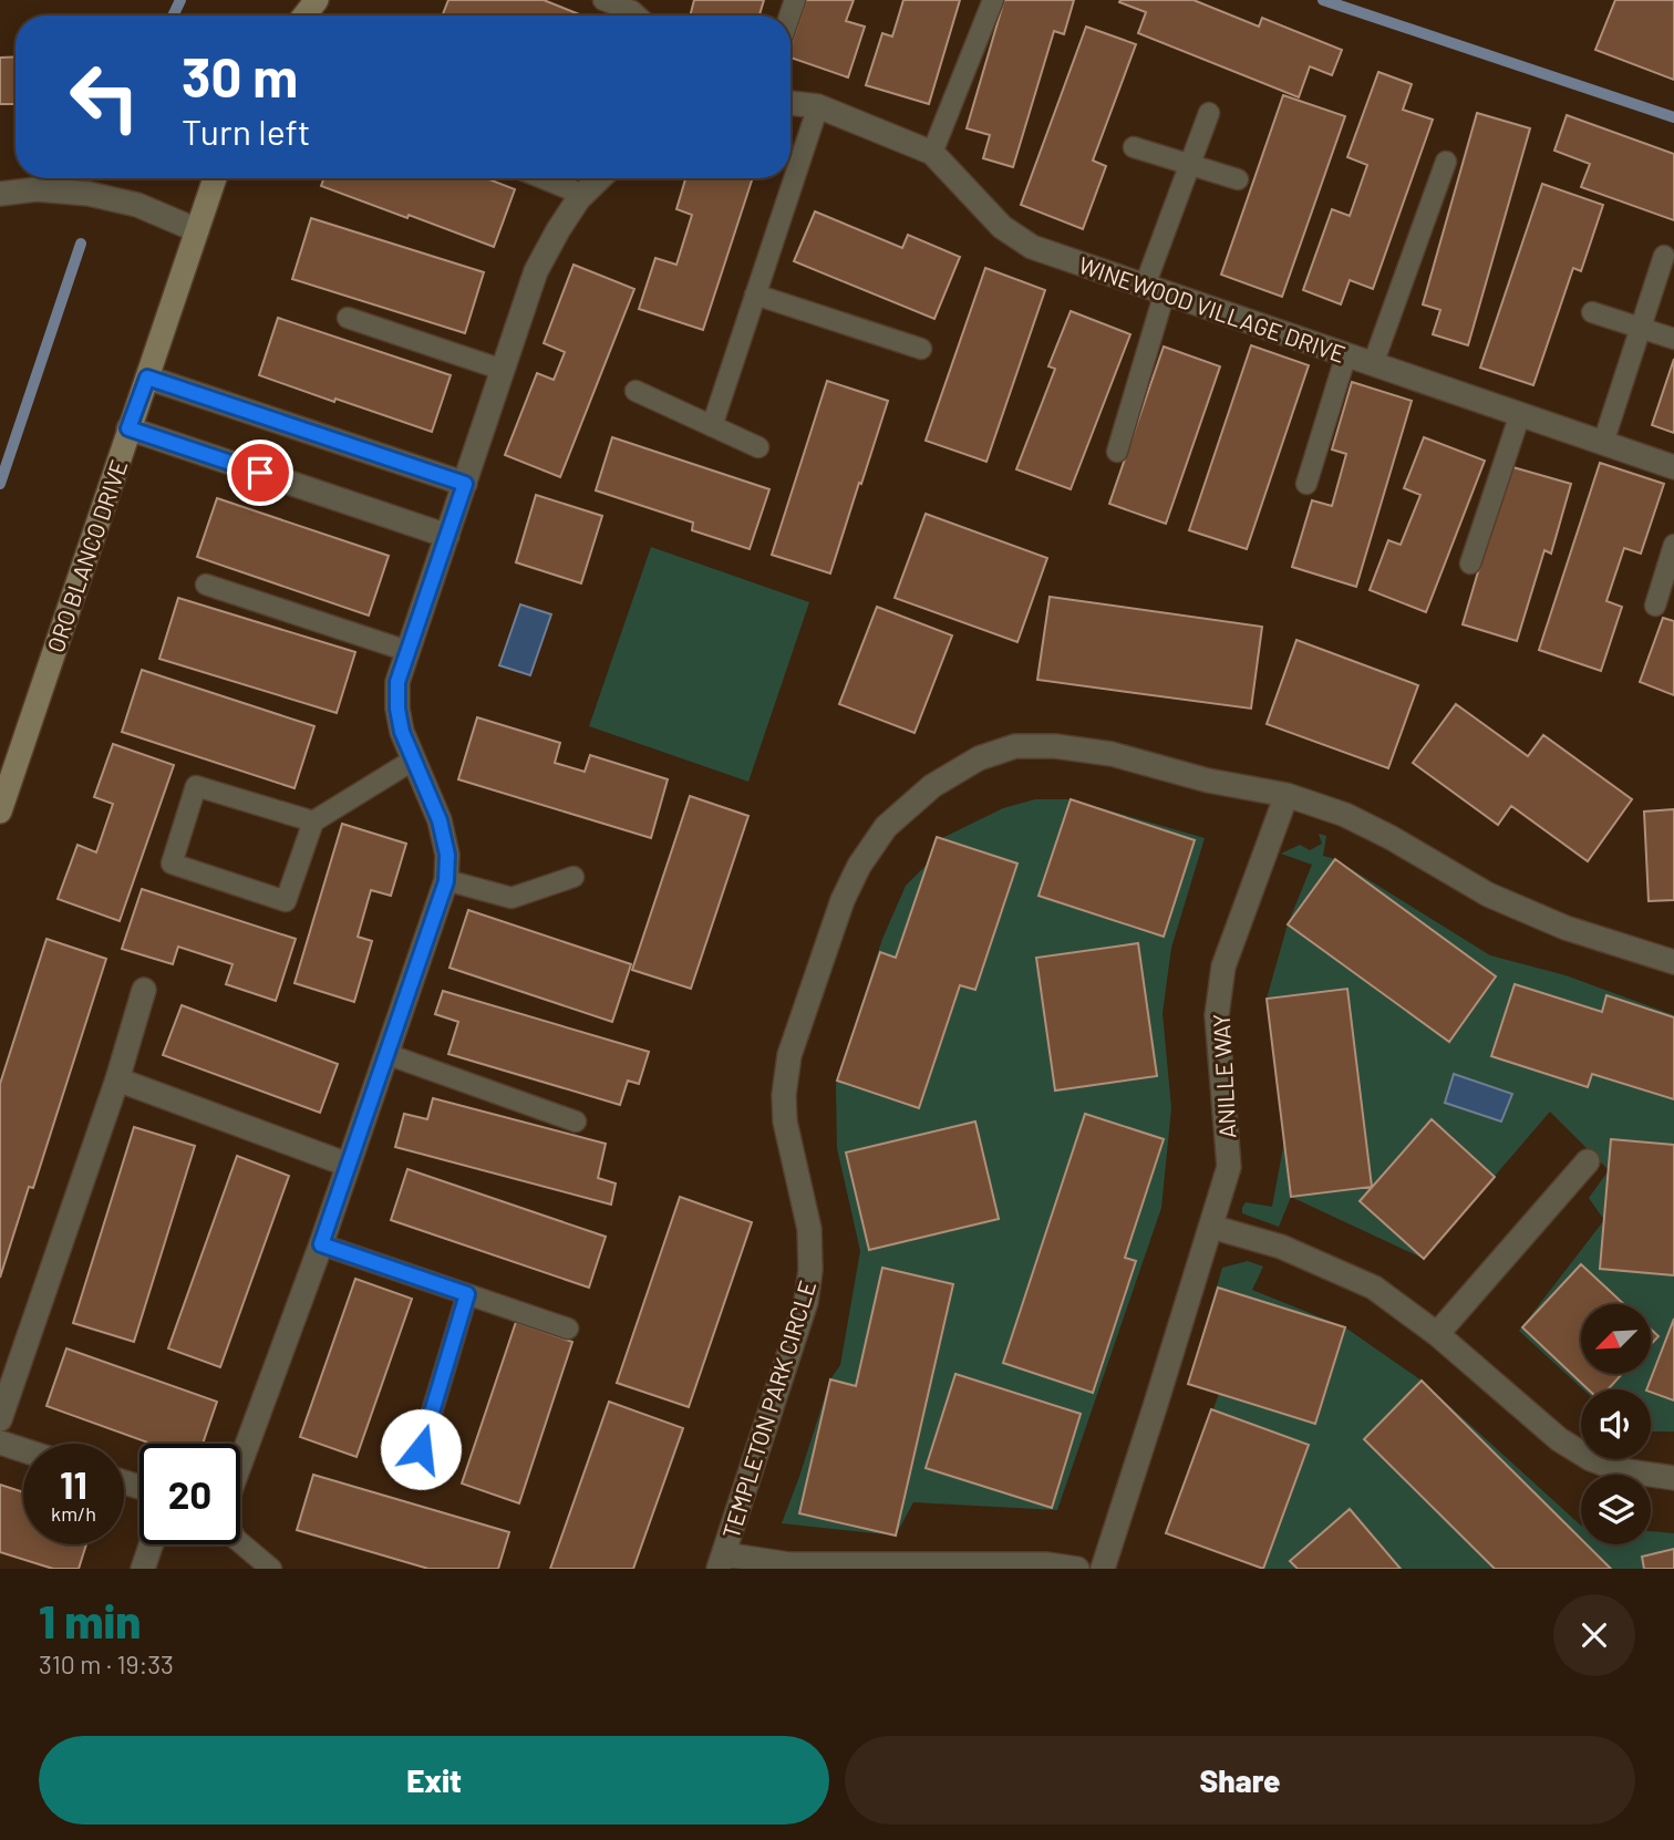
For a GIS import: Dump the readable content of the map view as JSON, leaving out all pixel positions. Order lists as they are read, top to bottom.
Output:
{
  "streets": {
    "street": [
      "WINEWOOD VILLAGE DRIVE",
      "ORO BLANCO DRIVE",
      "ANILLE WAY",
      "TEMPLETON PARK CIRCLE"
    ]
  },
  "crossings": [
    ["ANILLE WAY", "TEMPLETON PARK CIRCLE"]
  ],
  "north": "bottom left",
  "page": {
    "turn": ["30 m", "Turn left"],
    "speed": "11 km/h",
    "limit": "20",
    "heading": ["1 min", "310 m · 19:33"],
    "buttons": ["Exit", "Share"]
  }
}
